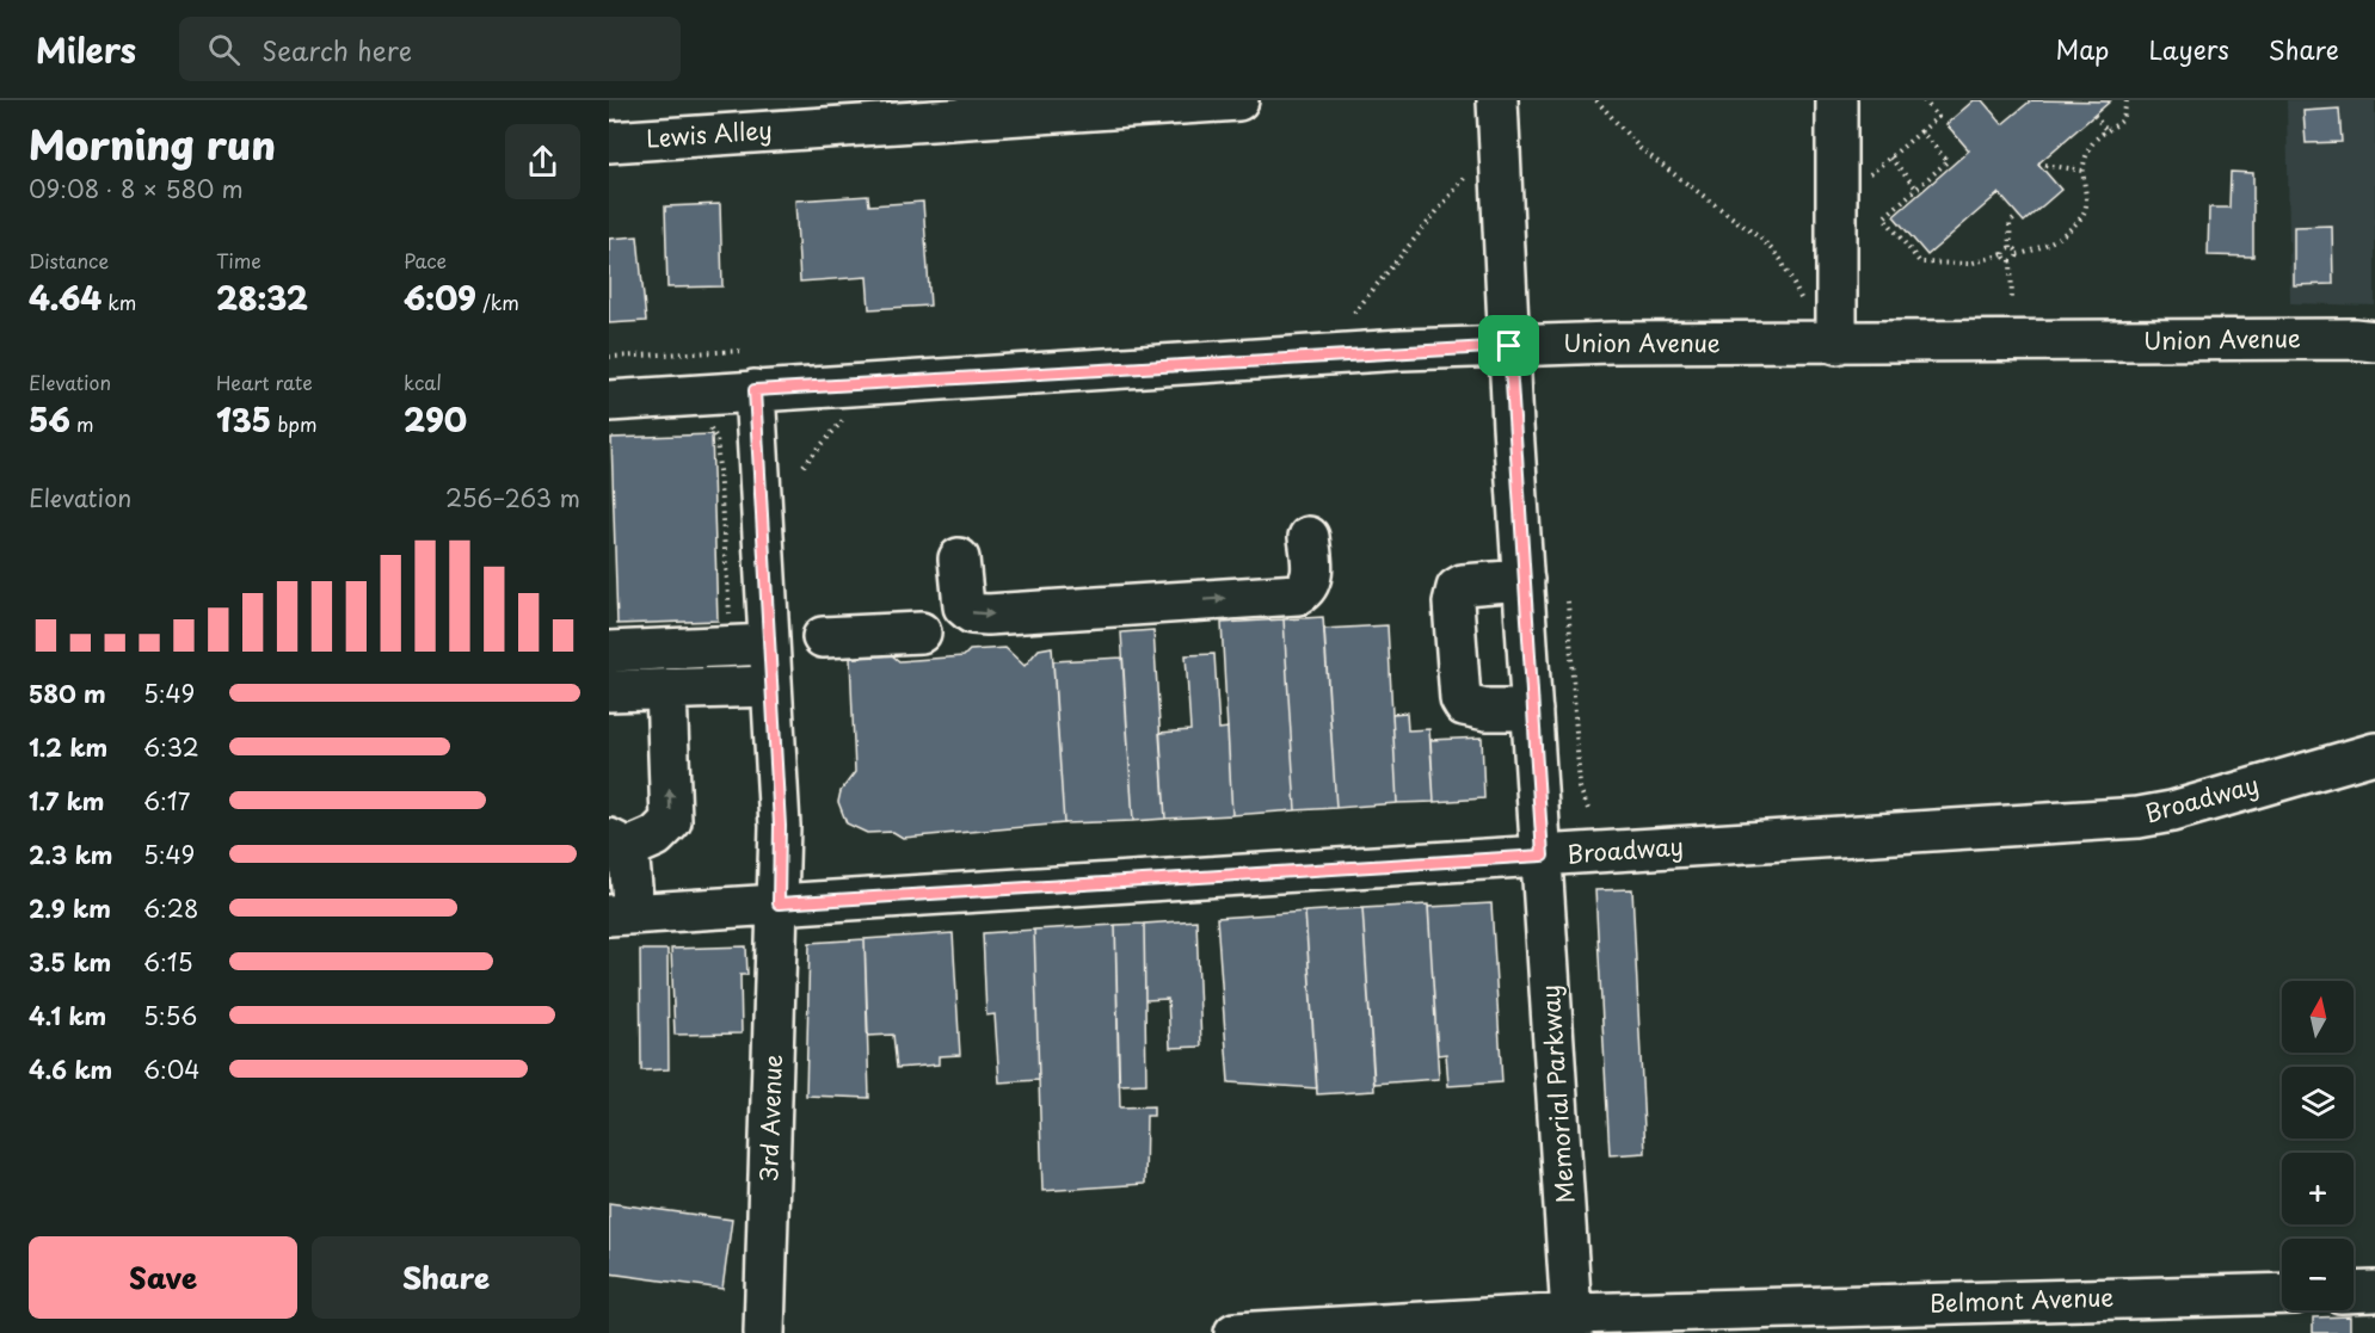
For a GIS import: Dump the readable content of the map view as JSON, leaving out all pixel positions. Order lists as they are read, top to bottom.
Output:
{
  "streets": {
    "street": [
      "Lewis Alley",
      "Union Avenue",
      "Broadway",
      "Memorial Parkway",
      "3rd Avenue",
      "Belmont Avenue"
    ]
  },
  "crossings": [
    ["Union Avenue", "Memorial Parkway"],
    ["Union Avenue", "3rd Avenue"],
    ["Broadway", "Memorial Parkway"],
    ["Broadway", "3rd Avenue"],
    ["Memorial Parkway", "Belmont Avenue"]
  ],
  "north": "top",
  "page": {
    "header": "Milers",
    "search": "Search here",
    "nav": ["Map", "Layers", "Share"],
    "heading": ["Morning run", "09:08 · 8 × 580 m"],
    "stats": [
      ["Distance", "4.64 km"],
      ["Time", "28:32"],
      ["Pace", "6:09 /km"],
      ["Elevation", "56 m"],
      ["Heart rate", "135 bpm"],
      ["kcal", "290"]
    ],
    "chart": ["Elevation", "256–263 m"],
    "list": [
      {
        "name": "580 m",
        "note": "5:49"
      },
      {
        "name": "1.2 km",
        "note": "6:32"
      },
      {
        "name": "1.7 km",
        "note": "6:17"
      },
      {
        "name": "2.3 km",
        "note": "5:49"
      },
      {
        "name": "2.9 km",
        "note": "6:28"
      },
      {
        "name": "3.5 km",
        "note": "6:15"
      },
      {
        "name": "4.1 km",
        "note": "5:56"
      },
      {
        "name": "4.6 km",
        "note": "6:04"
      }
    ],
    "map_buttons": ["+", "−"],
    "buttons": ["Save", "Share"]
  }
}
